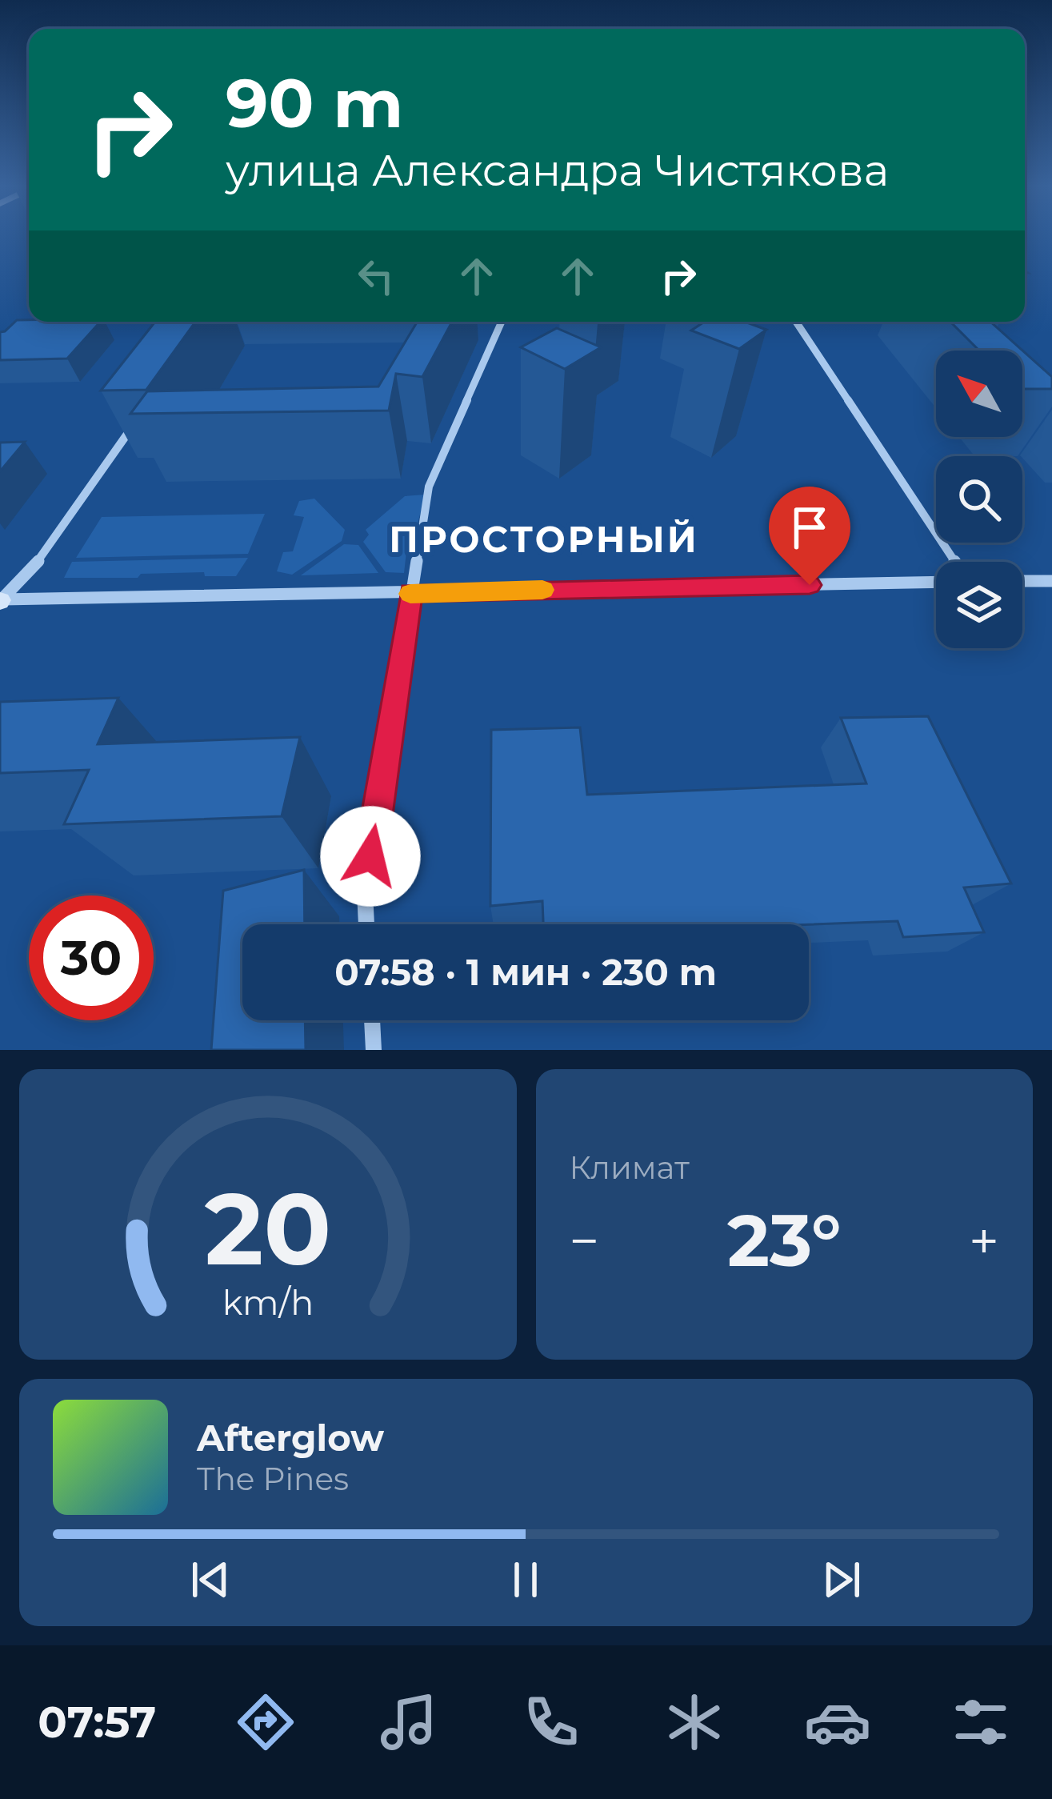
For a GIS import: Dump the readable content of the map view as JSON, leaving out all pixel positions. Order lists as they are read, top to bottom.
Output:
{
  "districts": ["ПРОСТОРНЫЙ"],
  "north": "top left",
  "page": {
    "turn": ["90 m", "улица Александра Чистякова"],
    "limit": "30",
    "trip": "07:58 · 1 мин · 230 m",
    "tile": "Климат",
    "heat": ["−", "23°", "+"],
    "song": ["Afterglow", "The Pines"],
    "tabs": "07:57",
    "gauge": ["20", "km/h"]
  }
}
